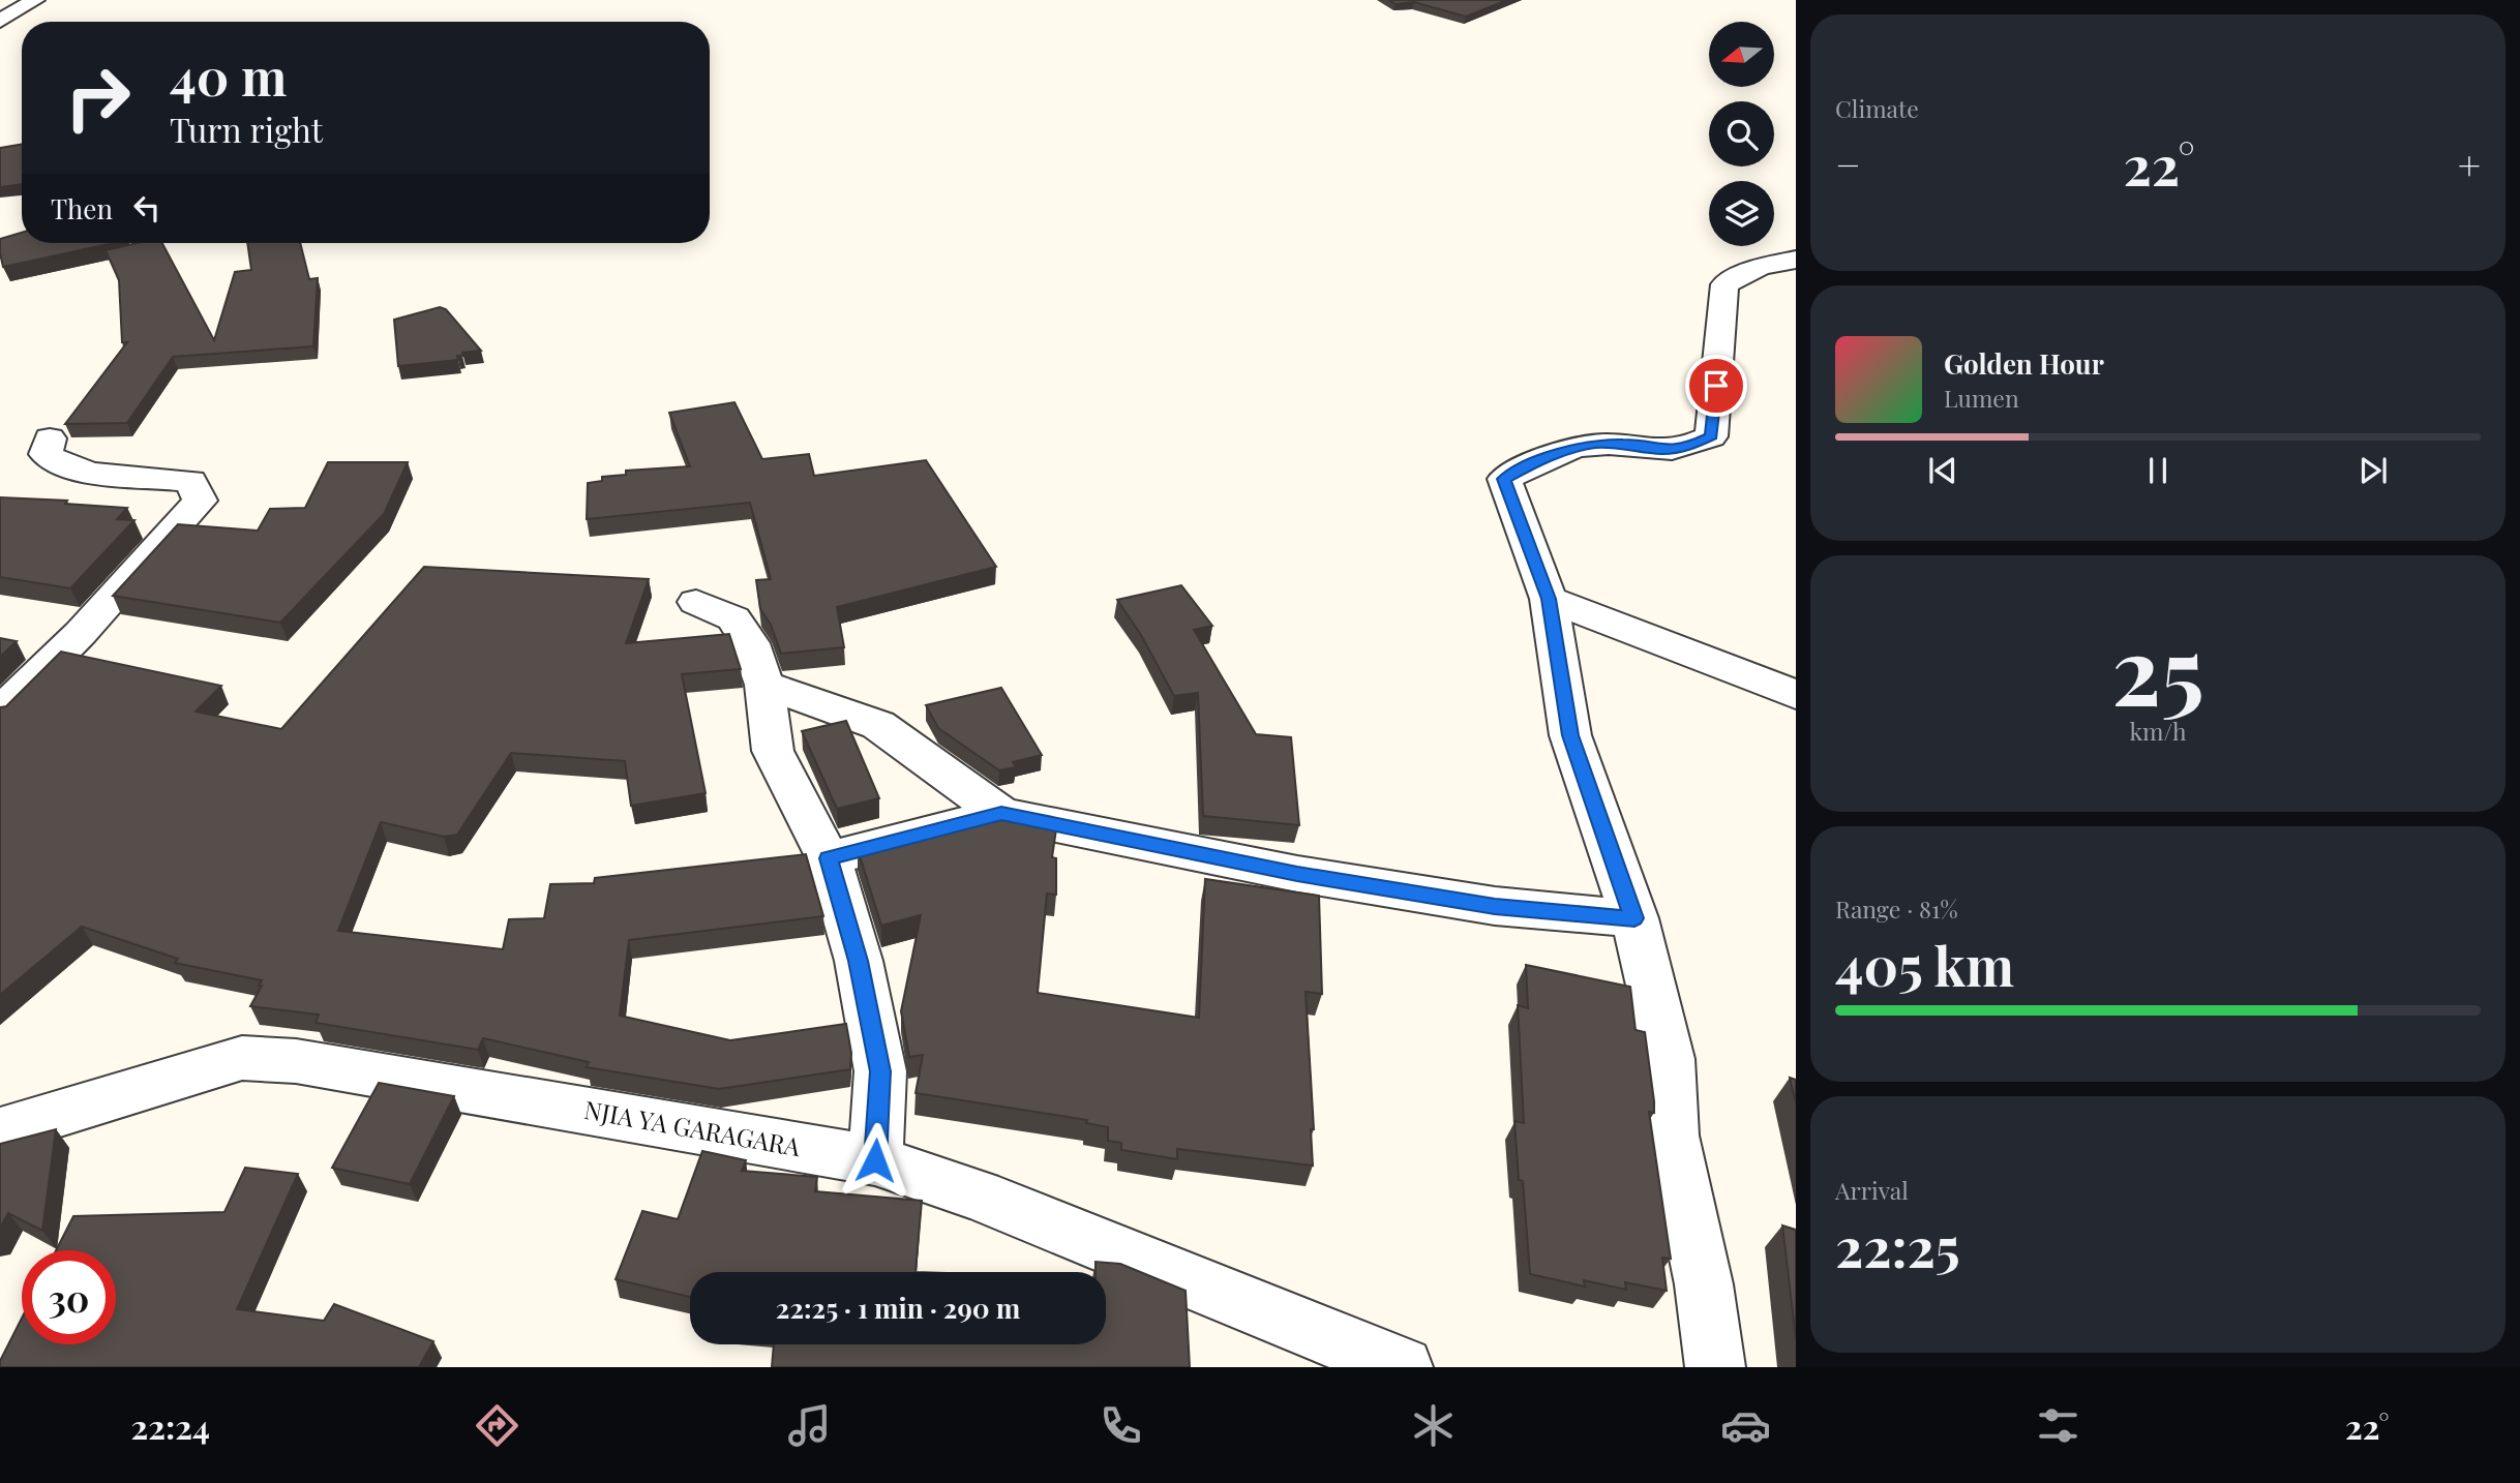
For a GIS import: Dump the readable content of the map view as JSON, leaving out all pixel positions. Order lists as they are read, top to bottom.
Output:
{
  "streets": {
    "street": ["NJIA YA GARAGARA"]
  },
  "north": "left",
  "page": {
    "tile": [
      "Climate",
      ["25", "km/h"],
      ["Range · 81%", "405 km"],
      ["Arrival", "22:25"]
    ],
    "turn": ["40 m", "Turn right"],
    "heat": ["−", "22°", "+"],
    "then": "Then",
    "song": ["Golden Hour", "Lumen"],
    "limit": "30",
    "trip": "22:25 · 1 min · 290 m",
    "tabs": ["22:24", "22°"]
  }
}
